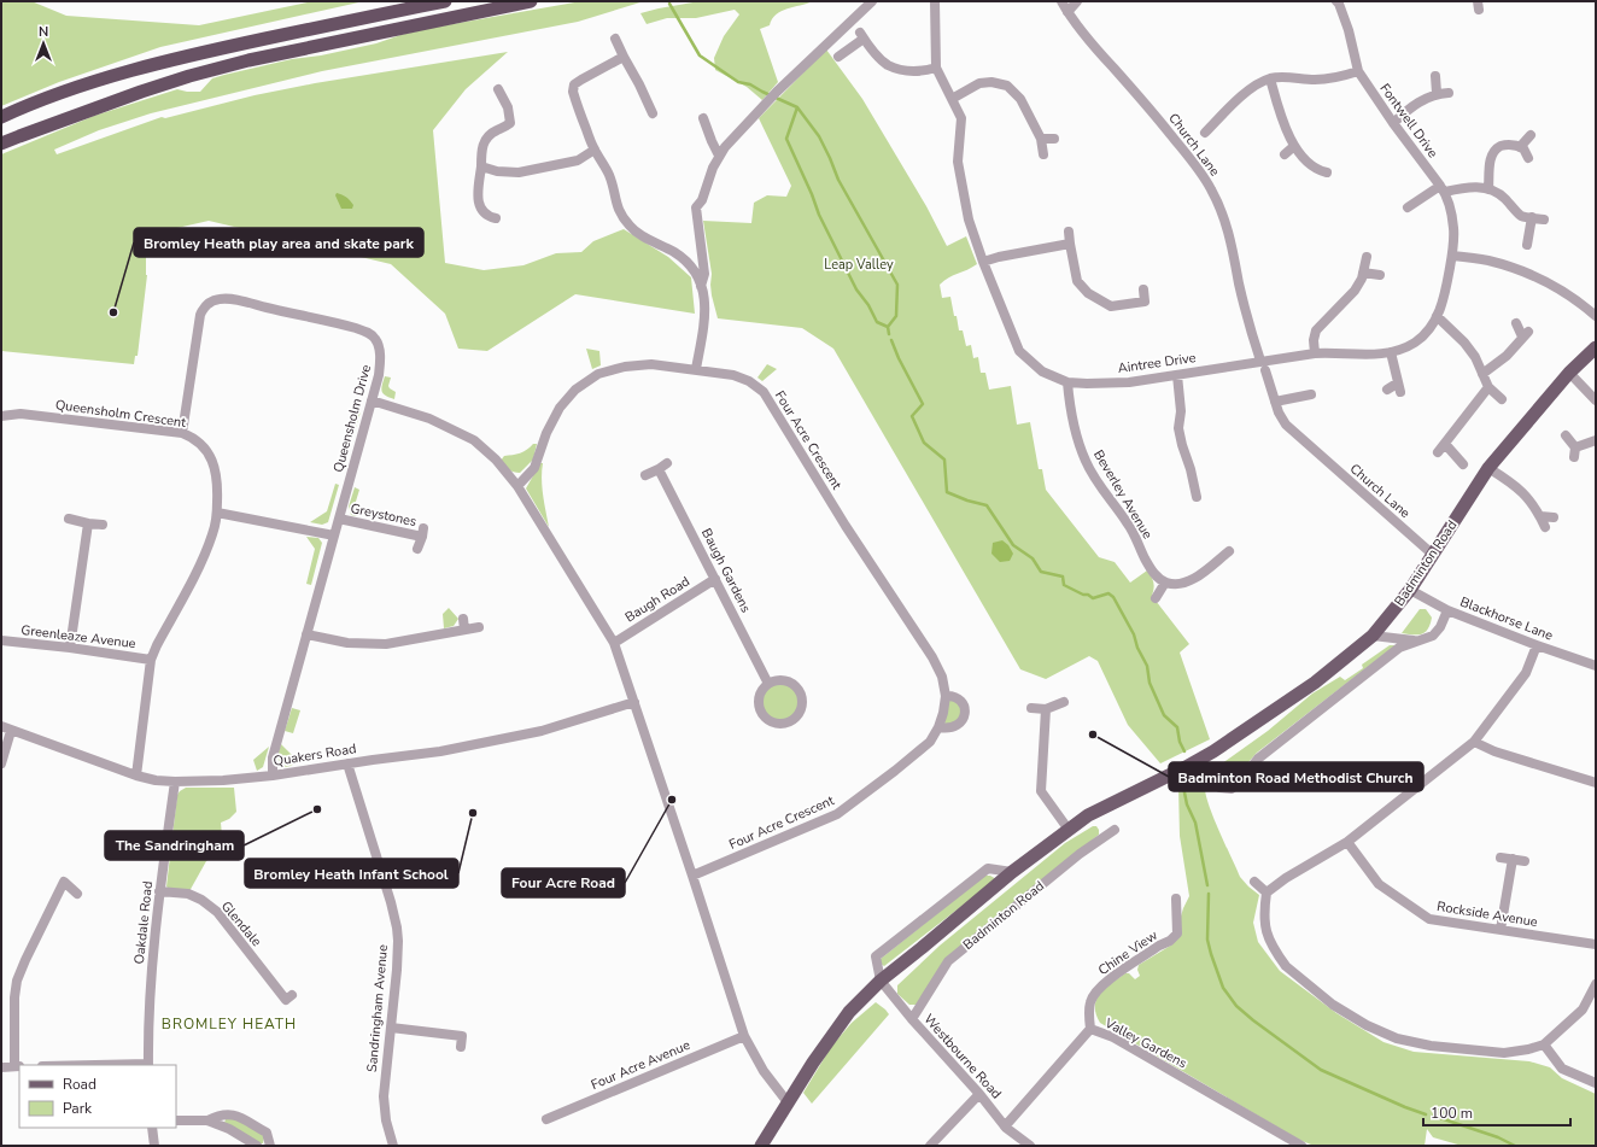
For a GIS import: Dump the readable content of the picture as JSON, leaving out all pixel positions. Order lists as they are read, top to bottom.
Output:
{
  "streets": {
    "main road": ["Badminton Road"],
    "street": [
      "Fontwell Drive",
      "Church Lane",
      "Aintree Drive",
      "Queensholm Crescent",
      "Queensholm Drive",
      "Four Acre Crescent",
      "Beverley Avenue",
      "Greystones",
      "Baugh Gardens",
      "Baugh Road",
      "Blackhorse Lane",
      "Greenleaze Avenue",
      "Quakers Road",
      "Rockside Avenue",
      "Oakdale Road",
      "Glendale",
      "Chine View",
      "Sandringham Avenue",
      "Valley Gardens",
      "Westbourne Road",
      "Four Acre Avenue"
    ]
  },
  "crossings": [
    ["Fontwell Drive", "Aintree Drive"],
    ["Church Lane", "Aintree Drive"],
    ["Church Lane", "Badminton Road"],
    ["Aintree Drive", "Beverley Avenue"],
    ["Queensholm Crescent", "Queensholm Drive"],
    ["Queensholm Crescent", "Greenleaze Avenue"],
    ["Queensholm Crescent", "Quakers Road"],
    ["Queensholm Drive", "Greystones"],
    ["Queensholm Drive", "Quakers Road"],
    ["Badminton Road", "Blackhorse Lane"],
    ["Badminton Road", "Westbourne Road"],
    ["Baugh Gardens", "Baugh Road"],
    ["Quakers Road", "Oakdale Road"],
    ["Quakers Road", "Sandringham Avenue"],
    ["Oakdale Road", "Glendale"],
    ["Chine View", "Valley Gardens"],
    ["Valley Gardens", "Westbourne Road"]
  ],
  "districts": ["BROMLEY HEATH"],
  "parks": ["Leap Valley"],
  "places": [
    "Bromley Heath play area and skate park",
    "Badminton Road Methodist Church",
    "Four Acre Road",
    "The Sandringham",
    "Bromley Heath Infant School"
  ],
  "legend": ["Road", "Park"],
  "scale_bar": "100 m",
  "north": "top"
}
